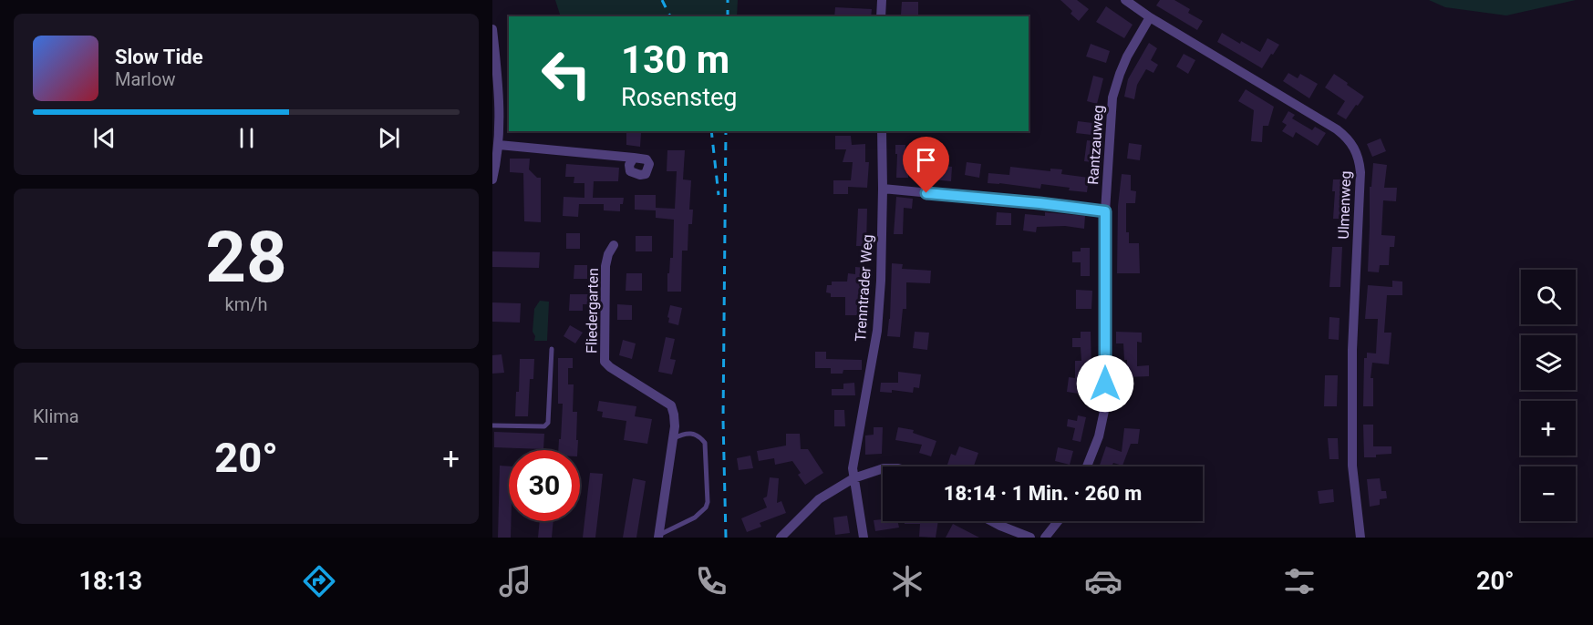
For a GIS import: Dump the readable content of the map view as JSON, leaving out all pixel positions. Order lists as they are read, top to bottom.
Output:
{
  "streets": {
    "street": [
      "Rantzauweg",
      "Ulmenweg",
      "Trenntrader Weg",
      "Fliedergarten"
    ]
  },
  "crossings": [
    ["Rantzauweg", "Ulmenweg"]
  ],
  "page": {
    "turn": ["130 m", "Rosensteg"],
    "song": ["Slow Tide", "Marlow"],
    "tile": [
      ["28", "km/h"],
      "Klima"
    ],
    "map_buttons": ["+", "−"],
    "heat": ["−", "20°", "+"],
    "limit": "30",
    "trip": "18:14 · 1 Min. · 260 m",
    "tabs": ["18:13", "20°"]
  }
}
